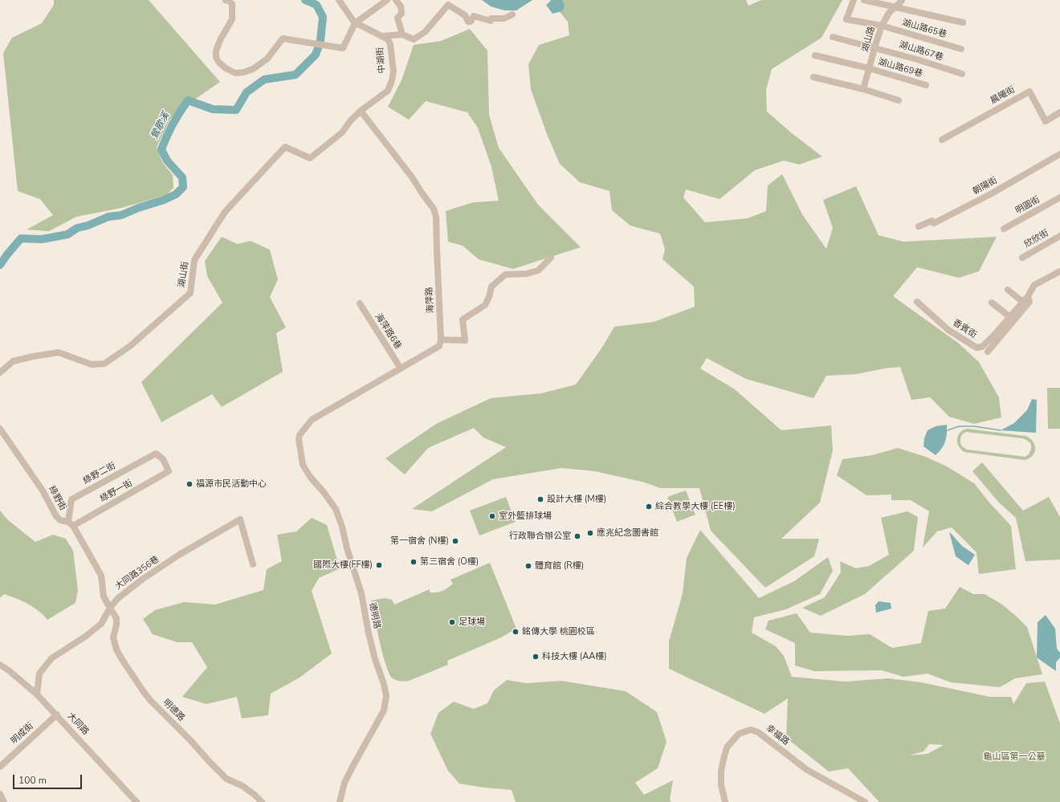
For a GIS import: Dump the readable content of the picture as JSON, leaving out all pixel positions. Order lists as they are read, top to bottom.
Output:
{
  "streets": {
    "street": [
      "湖山路65巷",
      "湖山路",
      "湖山路67巷",
      "中湖街",
      "湖山路69巷",
      "晨曦街",
      "朝陽街",
      "明圓街",
      "欣欣街",
      "湖山街",
      "海萍路",
      "香賓街",
      "海萍路6巷",
      "綠野二街",
      "綠野一街",
      "綠野街",
      "大同路356巷",
      "德明路",
      "明德路",
      "大同路",
      "明成街",
      "幸福路"
    ]
  },
  "crossings": [
    ["湖山路65巷", "湖山路"],
    ["湖山路", "湖山路67巷"],
    ["湖山路", "湖山路69巷"],
    ["中湖街", "湖山街"],
    ["中湖街", "海萍路"],
    ["湖山街", "海萍路"],
    ["海萍路6巷", "德明路"],
    ["綠野二街", "綠野一街"],
    ["綠野二街", "綠野街"],
    ["綠野一街", "綠野街"],
    ["大同路356巷", "明德路"],
    ["大同路356巷", "大同路"],
    ["大同路", "明成街"]
  ],
  "water": ["鶯歌溪"],
  "parks": ["龜山區第一公墓"],
  "places": [
    "福源市民活動中心",
    "設計大樓 (M樓)",
    "綜合教學大樓 (EE樓)",
    "室外籃排球場",
    "應兆紀念圖書館",
    "行政聯合辦公室",
    "第一宿舍 (N樓)",
    "第三宿舍 (O樓)",
    "國際大樓(FF樓)",
    "體育館 (R樓)",
    "足球場",
    "銘傳大學 桃園校區",
    "科技大樓 (AA樓)"
  ],
  "scale_bar": "100 m"
}
